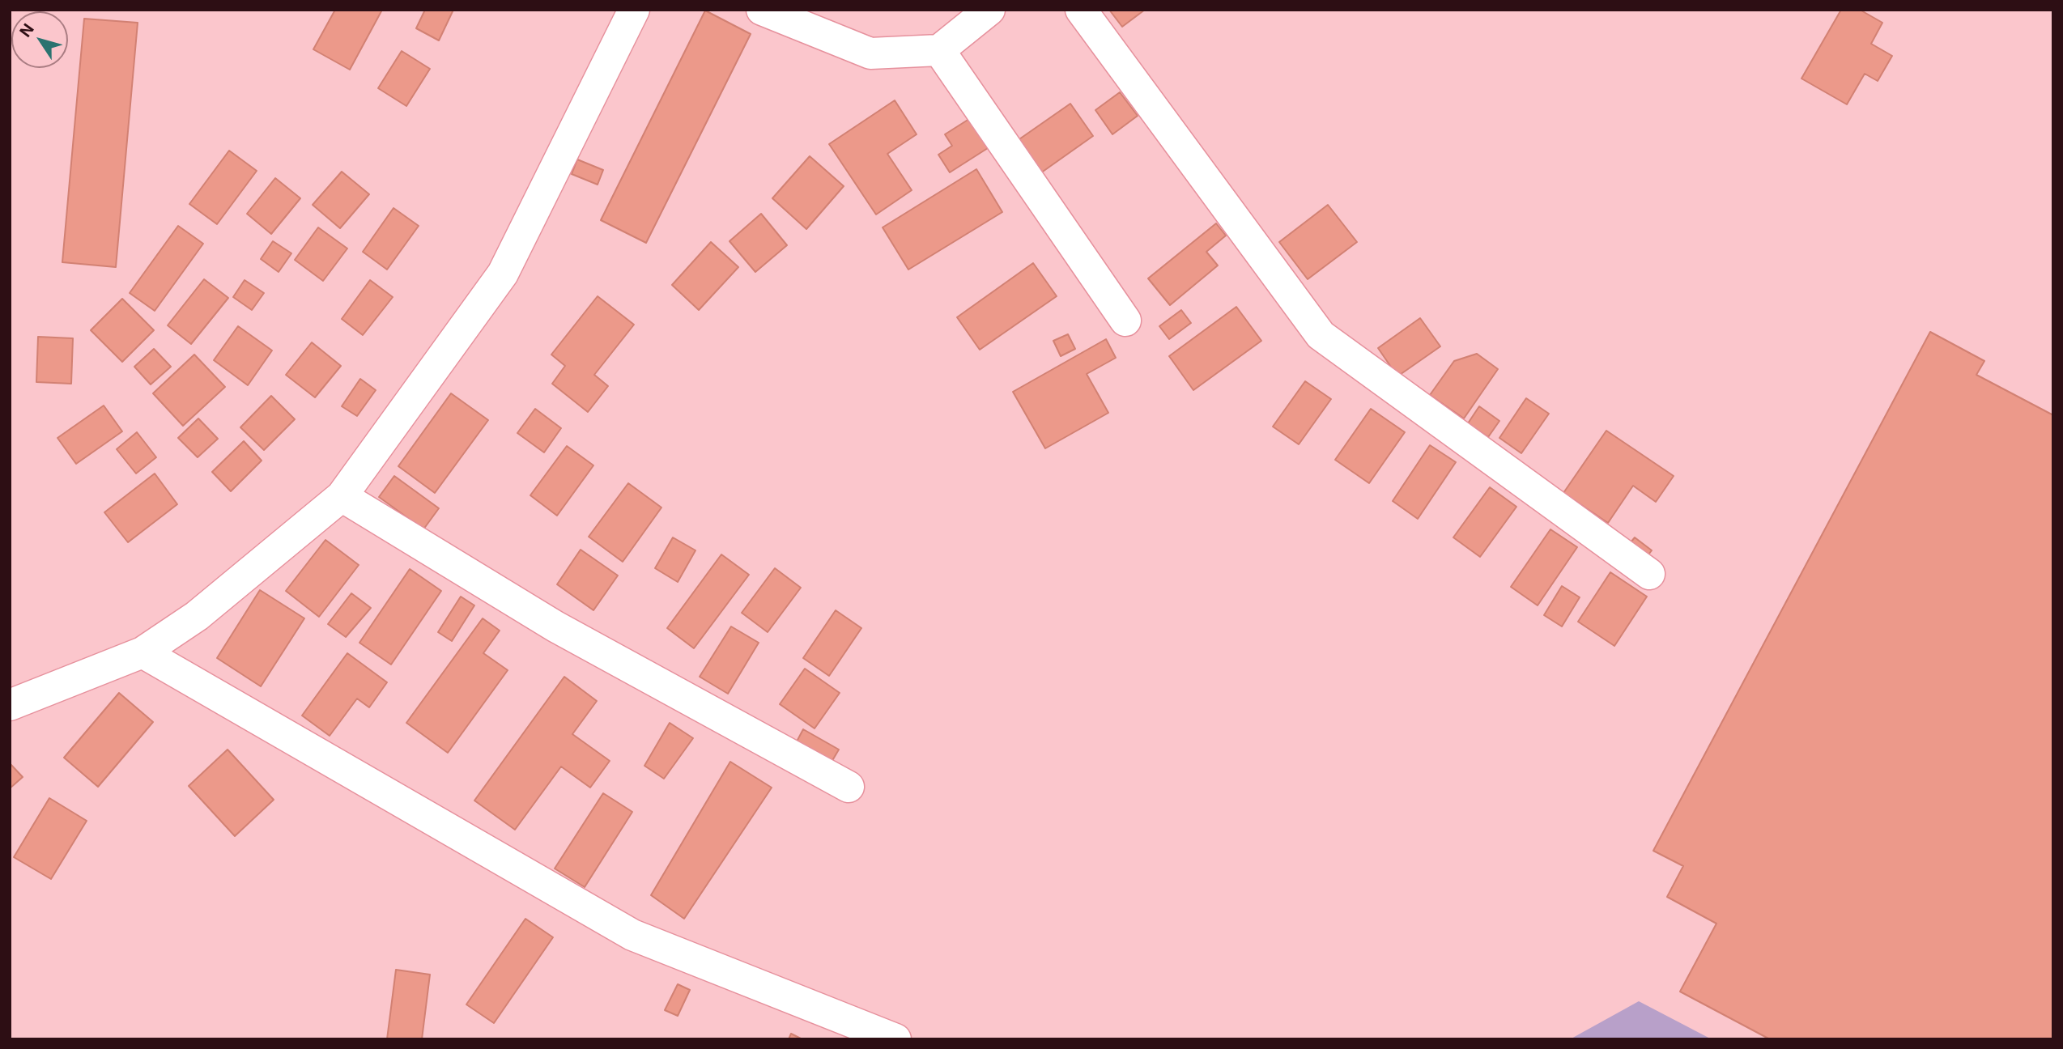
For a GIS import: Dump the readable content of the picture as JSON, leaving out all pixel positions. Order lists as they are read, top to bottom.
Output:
{
  "north": "top left"
}
